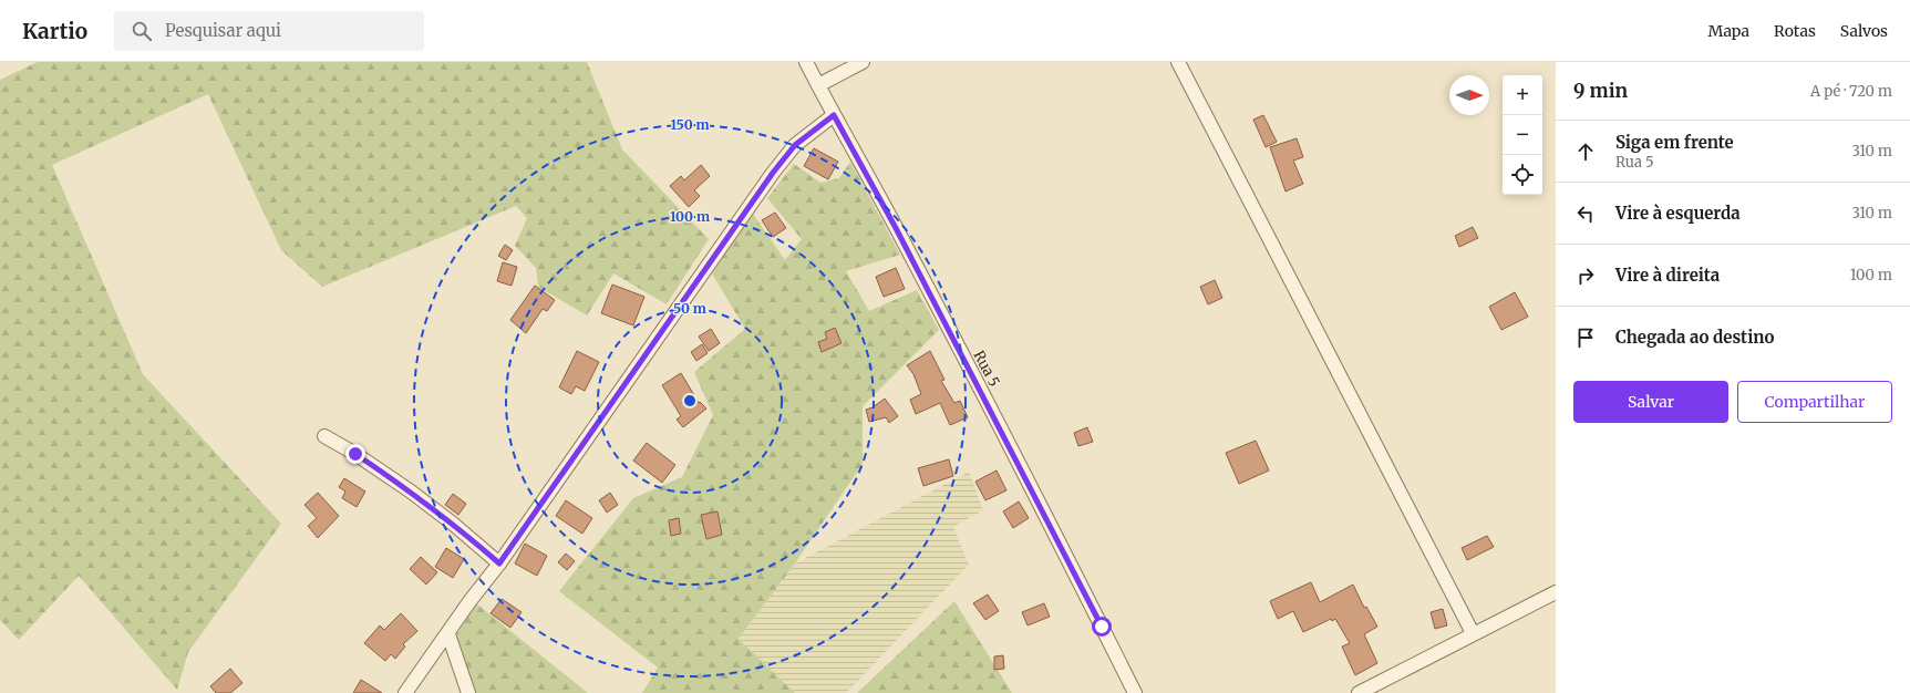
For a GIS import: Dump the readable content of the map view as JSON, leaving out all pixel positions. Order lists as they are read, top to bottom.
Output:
{
  "streets": {
    "street": ["Rua 5"]
  },
  "north": "right",
  "page": {
    "header": "Kartio",
    "search": "Pesquisar aqui",
    "nav": ["Mapa", "Rotas", "Salvos"],
    "heading": ["9 min", "A pé · 720 m"],
    "map_buttons": ["+", "−"],
    "list": [
      ["Siga em frente", "Rua 5", "310 m"],
      ["Vire à esquerda", "310 m"],
      ["Vire à direita", "100 m"],
      "Chegada ao destino"
    ],
    "buttons": ["Salvar", "Compartilhar"]
  },
  "rings": ["150 m", "100 m", "50 m"]
}
